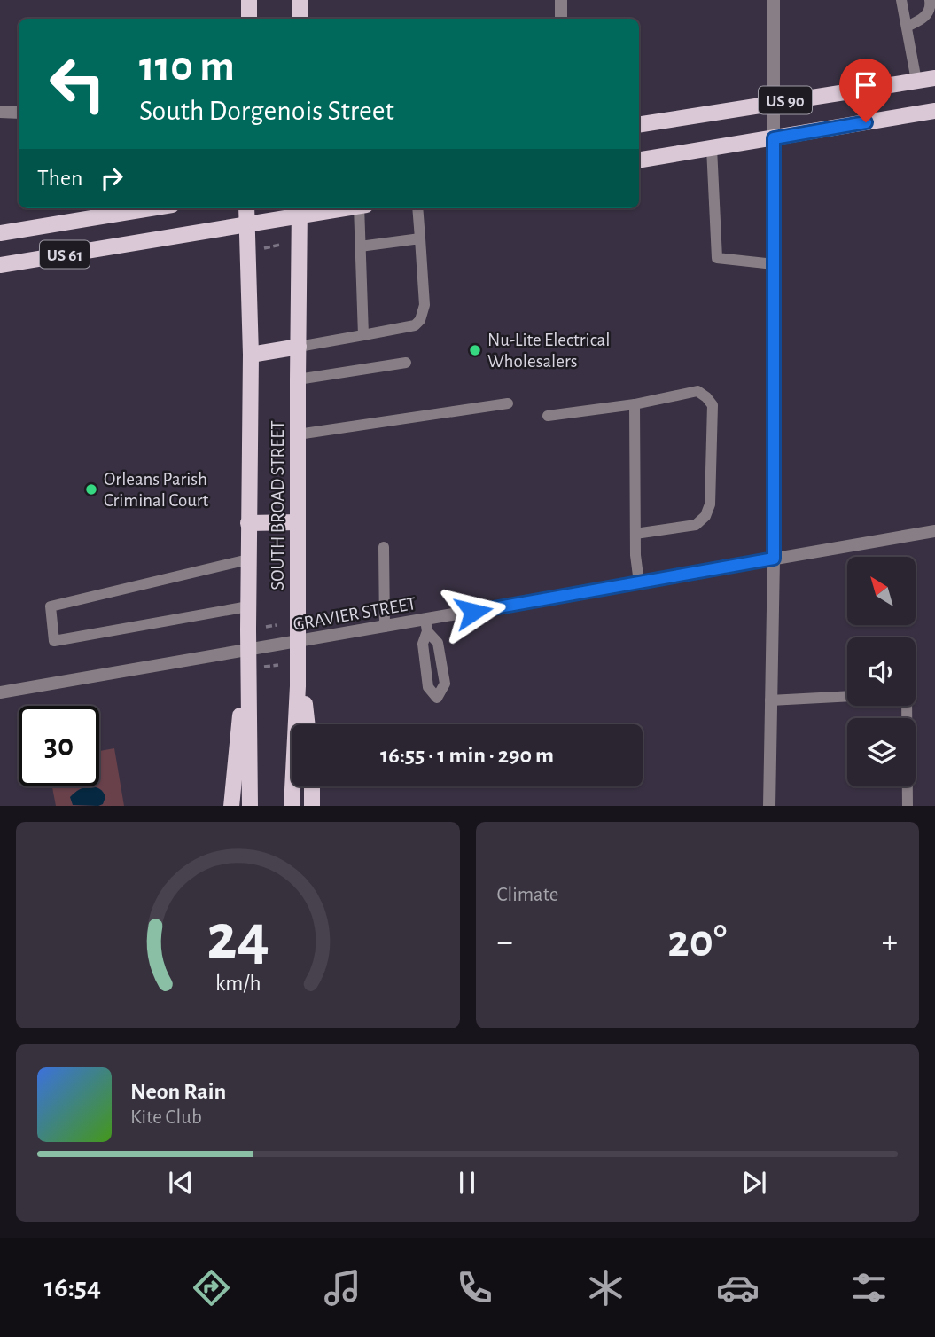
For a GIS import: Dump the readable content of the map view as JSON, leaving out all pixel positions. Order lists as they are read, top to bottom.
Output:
{
  "streets": {
    "main road": ["US 90", "US 61", "SOUTH BROAD STREET"],
    "street": ["GRAVIER STREET"]
  },
  "crossings": [
    ["US 61", "SOUTH BROAD STREET"],
    ["SOUTH BROAD STREET", "GRAVIER STREET"]
  ],
  "places": ["Nu-Lite Electrical Wholesalers", "Orleans Parish Criminal Court"],
  "north": "top left",
  "page": {
    "turn": ["110 m", "South Dorgenois Street"],
    "then": "Then",
    "limit": "30",
    "trip": "16:55 · 1 min · 290 m",
    "tile": "Climate",
    "heat": ["−", "20°", "+"],
    "song": ["Neon Rain", "Kite Club"],
    "tabs": "16:54",
    "gauge": ["24", "km/h"]
  }
}
